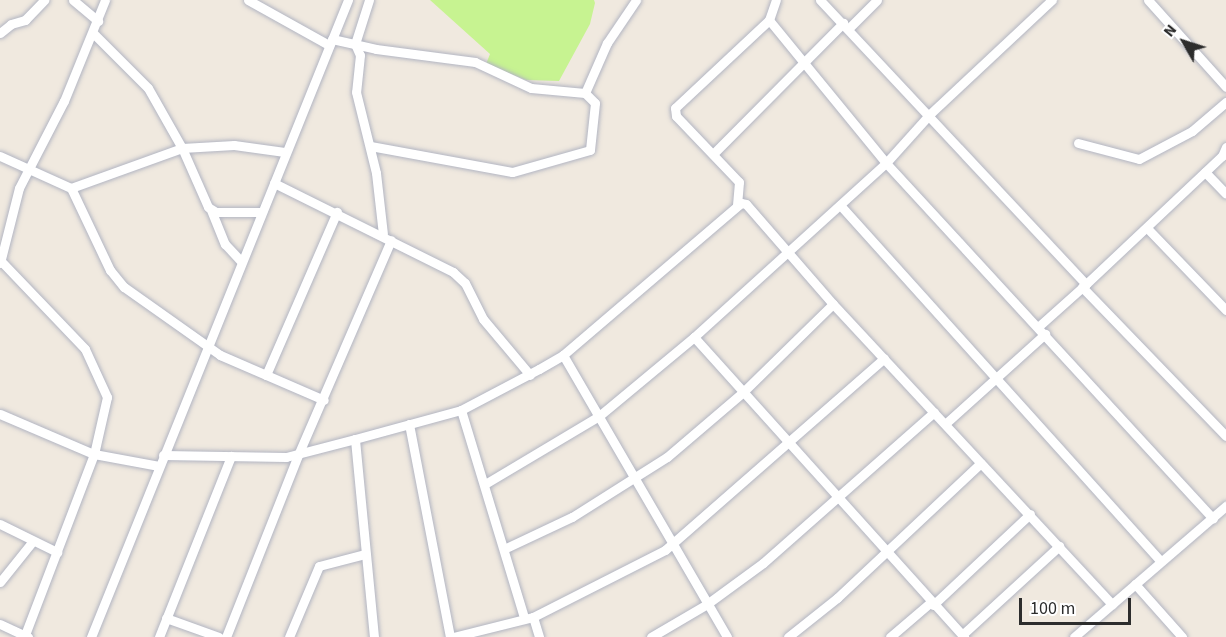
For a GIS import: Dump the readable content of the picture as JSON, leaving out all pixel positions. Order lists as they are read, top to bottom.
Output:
{
  "scale_bar": "100 m",
  "north": "top left"
}
